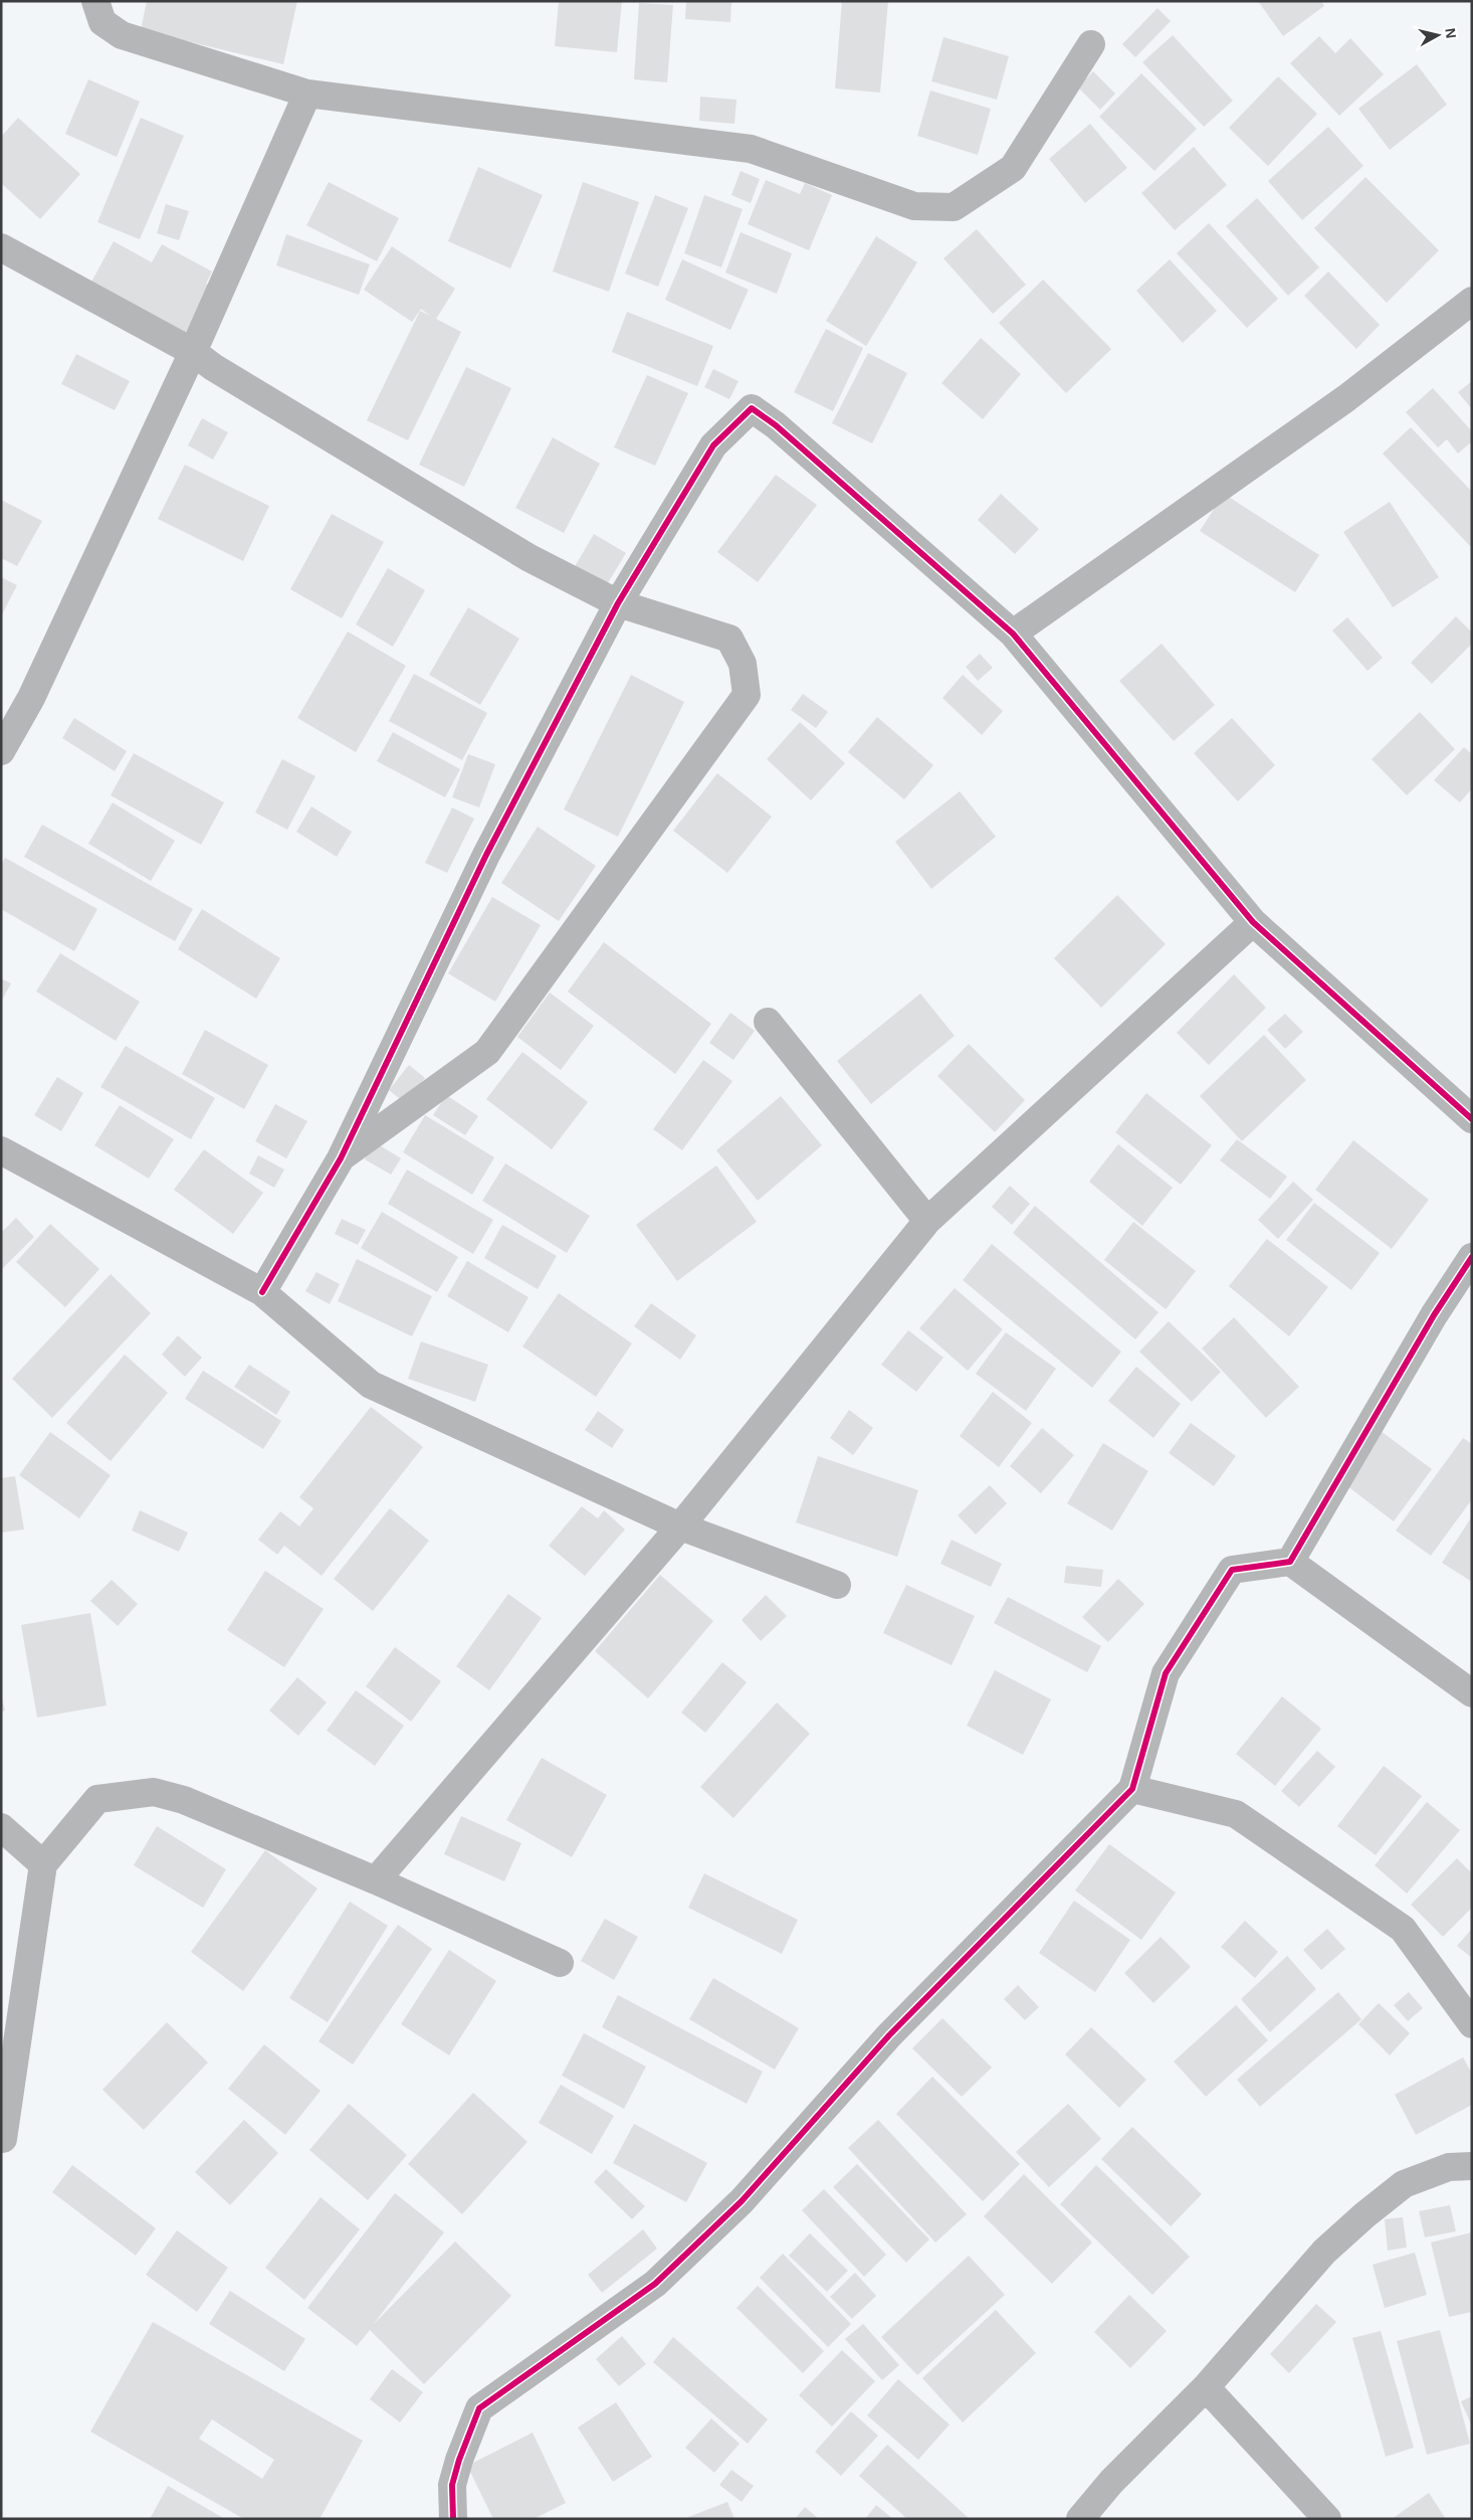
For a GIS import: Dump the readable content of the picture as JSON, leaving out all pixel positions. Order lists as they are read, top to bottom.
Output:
{
  "north": "right"
}
